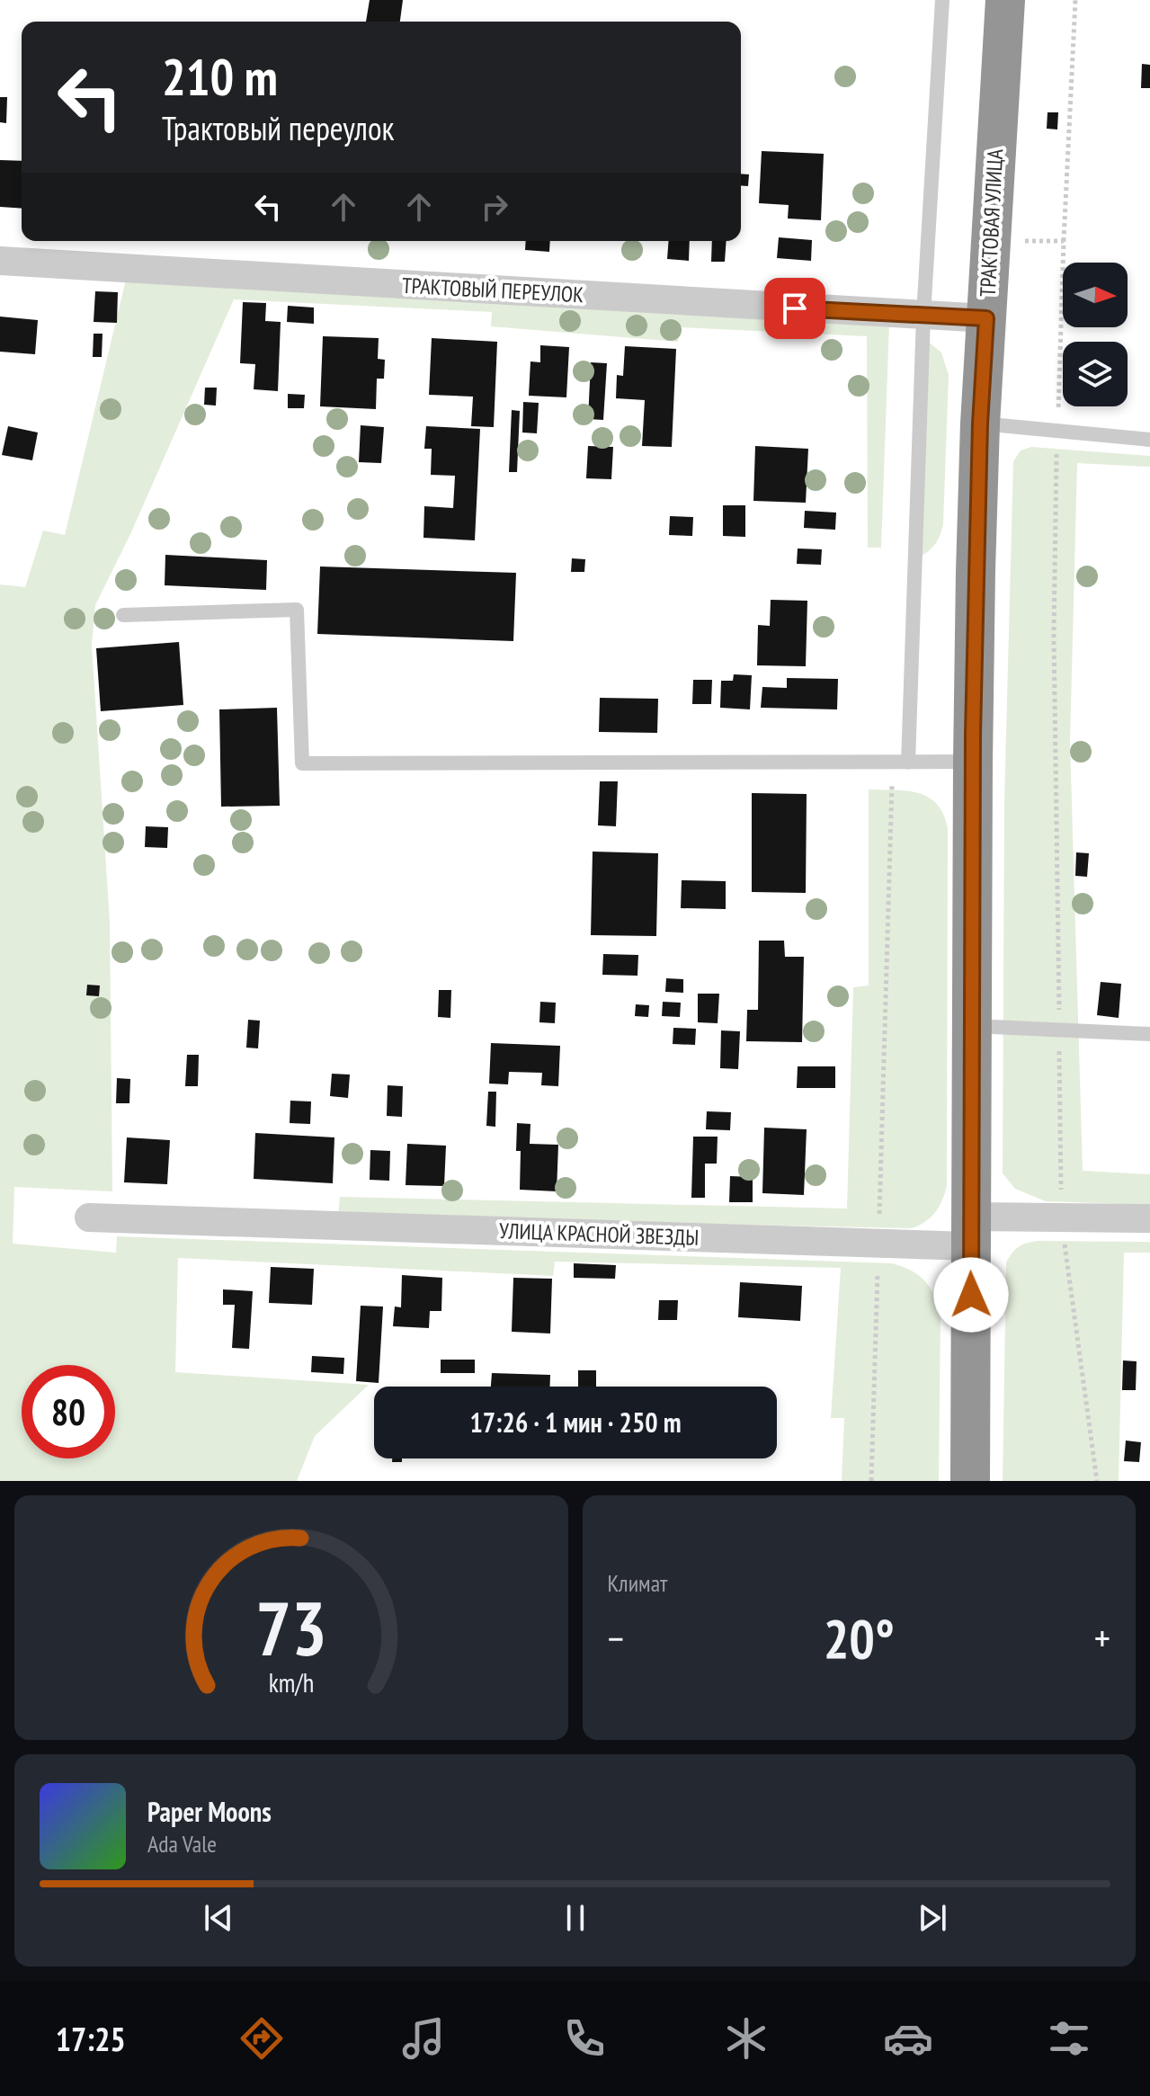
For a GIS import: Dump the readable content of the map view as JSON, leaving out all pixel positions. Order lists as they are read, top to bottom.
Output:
{
  "streets": {
    "highway": ["ТРАКТОВАЯ УЛИЦА"],
    "street": ["ТРАКТОВЫЙ ПЕРЕУЛОК", "УЛИЦА КРАСНОЙ ЗВЕЗДЫ"]
  },
  "crossings": [
    ["ТРАКТОВАЯ УЛИЦА", "ТРАКТОВЫЙ ПЕРЕУЛОК"],
    ["ТРАКТОВАЯ УЛИЦА", "УЛИЦА КРАСНОЙ ЗВЕЗДЫ"]
  ],
  "north": "right",
  "page": {
    "turn": ["210 m", "Трактовый переулок"],
    "limit": "80",
    "trip": "17:26 · 1 мин · 250 m",
    "tile": "Климат",
    "heat": ["−", "20°", "+"],
    "song": ["Paper Moons", "Ada Vale"],
    "tabs": "17:25",
    "gauge": ["73", "km/h"]
  }
}
